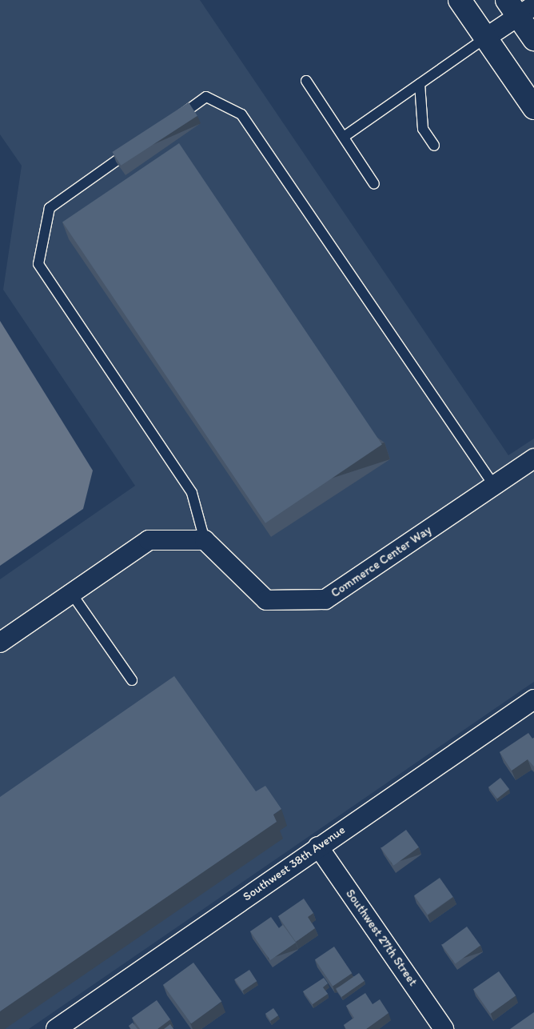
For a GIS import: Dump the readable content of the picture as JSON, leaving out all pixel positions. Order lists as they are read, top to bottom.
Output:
{
  "streets": {
    "street": ["Commerce Center Way", "Southwest 38th Avenue", "Southwest 27th Street"]
  },
  "crossings": [
    ["Southwest 38th Avenue", "Southwest 27th Street"]
  ]
}
